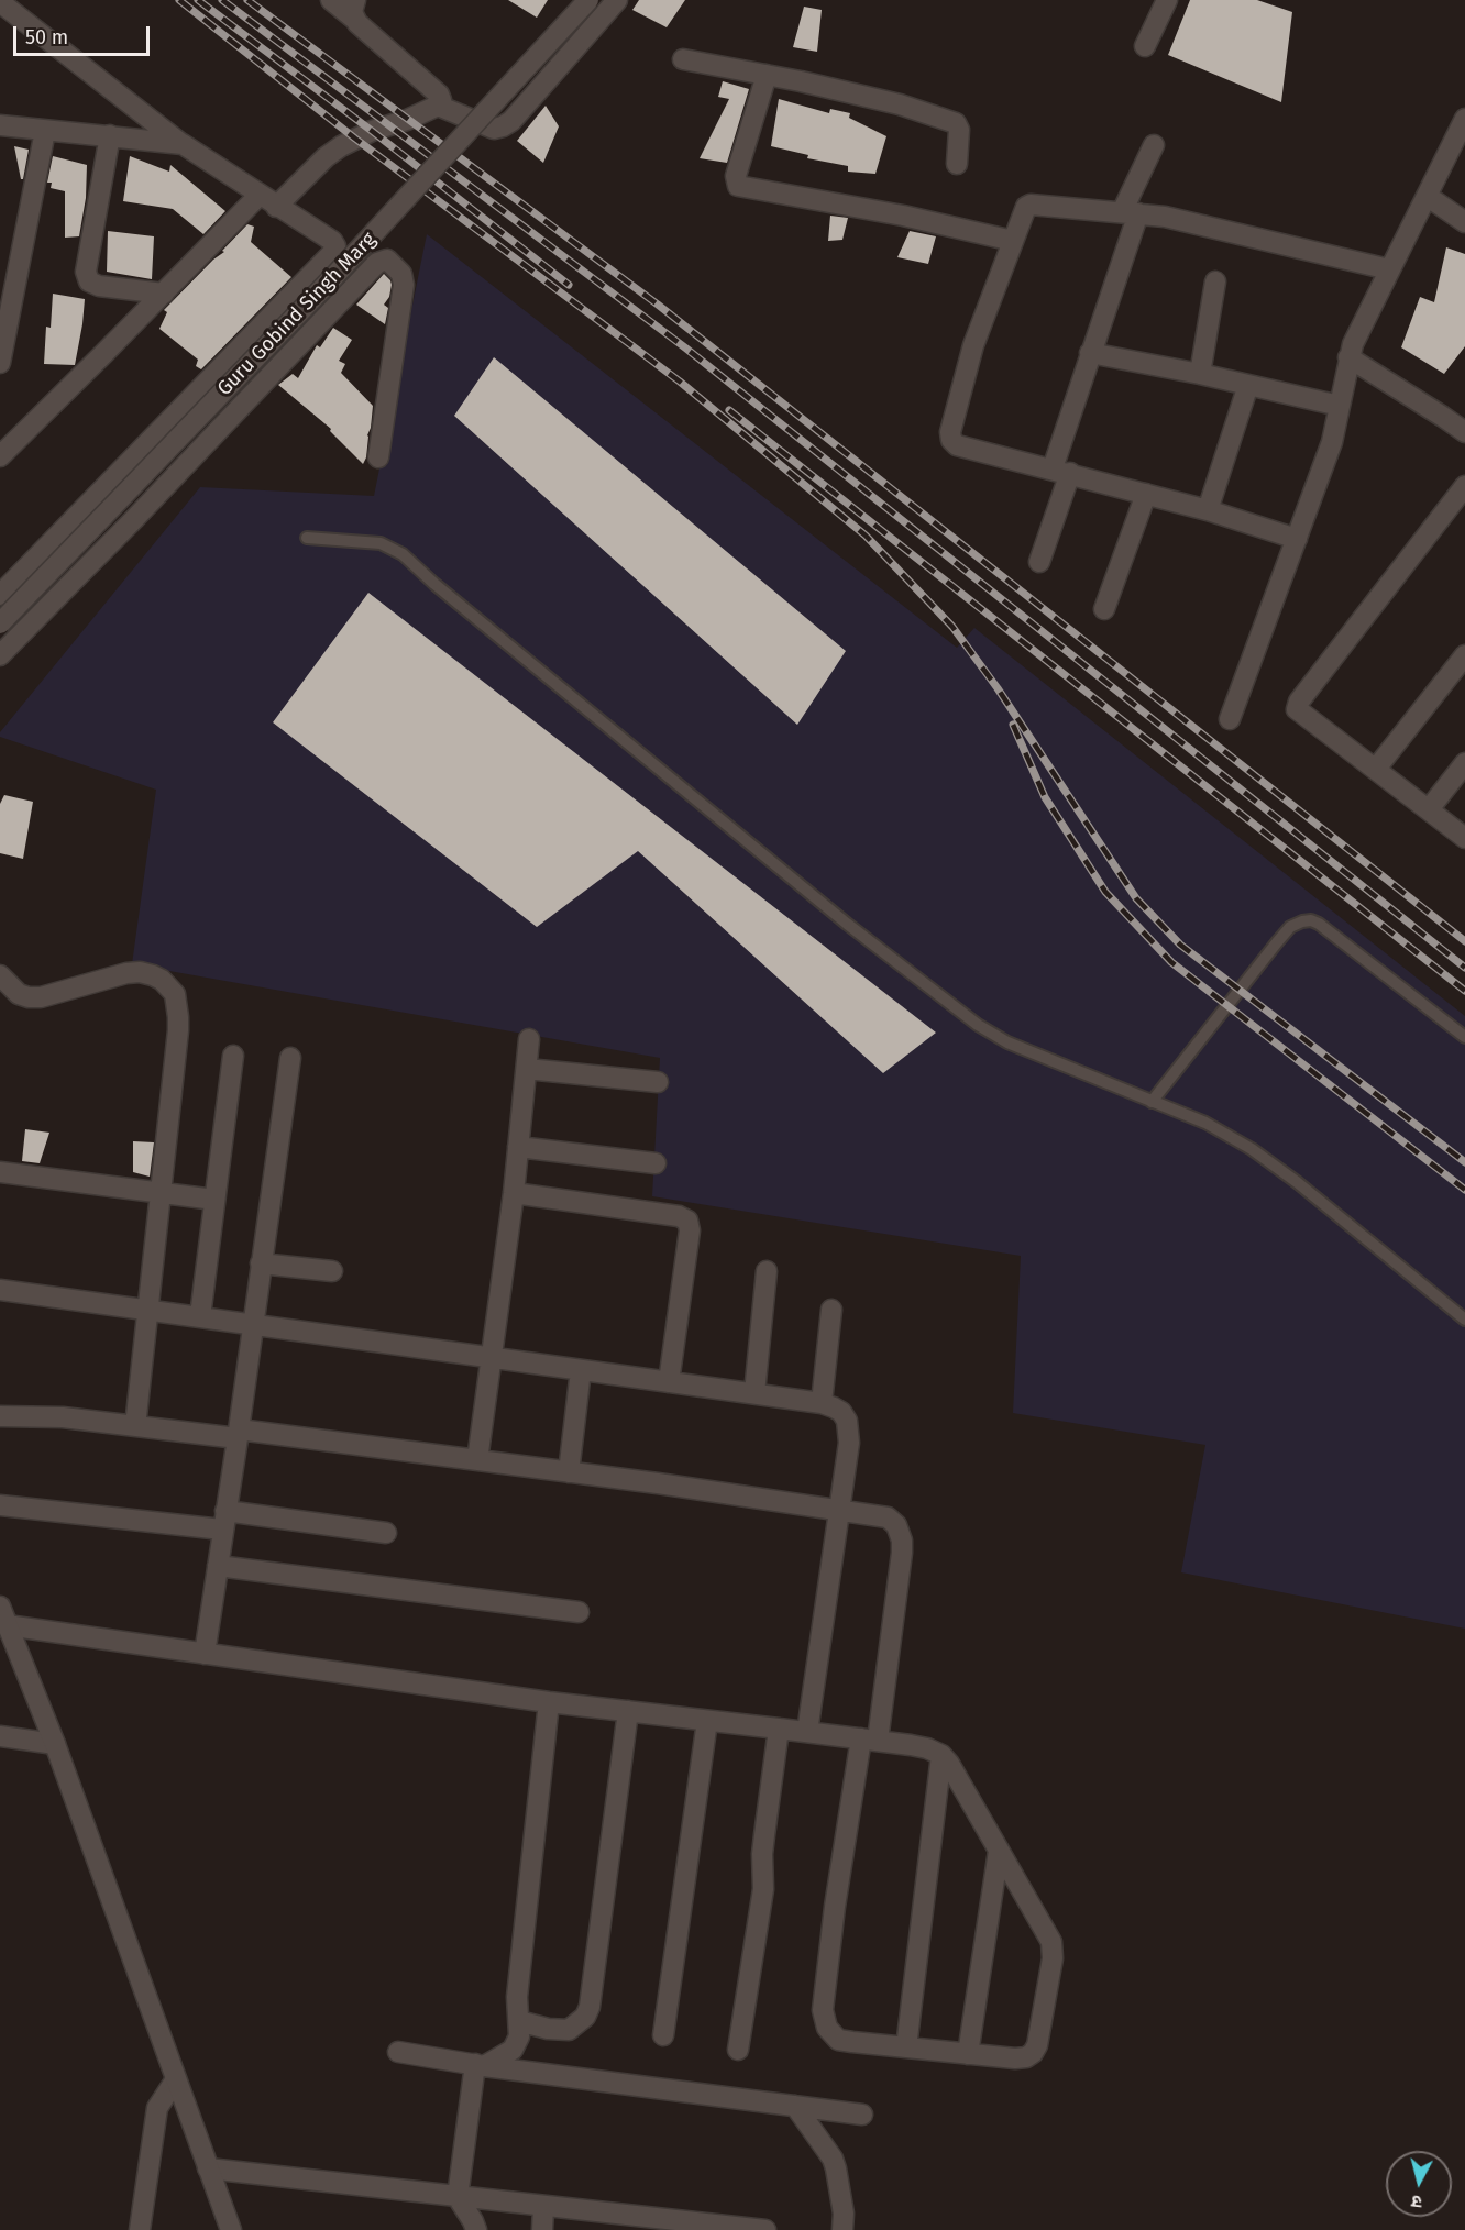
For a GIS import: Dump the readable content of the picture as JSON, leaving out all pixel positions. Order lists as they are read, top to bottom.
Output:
{
  "streets": {
    "street": ["Guru Gobind Singh Marg"]
  },
  "scale_bar": "50 m",
  "north": "bottom"
}
